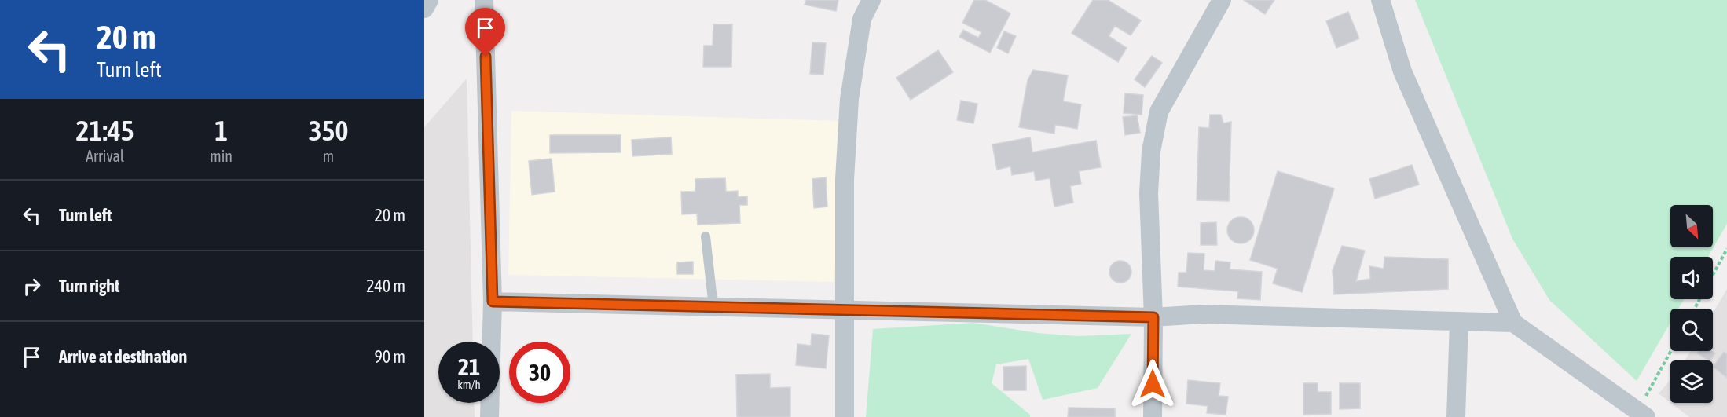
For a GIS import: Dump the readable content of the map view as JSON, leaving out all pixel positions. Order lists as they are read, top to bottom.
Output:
{
  "north": "bottom right",
  "page": {
    "turn": ["20 m", "Turn left"],
    "eta": [
      "21:45",
      "Arrival",
      "1",
      "min",
      "350",
      "m"
    ],
    "list": [
      {
        "name": "Turn left",
        "value": "20 m"
      },
      {
        "name": "Turn right",
        "value": "240 m"
      },
      {
        "name": "Arrive at destination",
        "value": "90 m"
      }
    ],
    "speed": "21 km/h",
    "limit": "30"
  }
}
